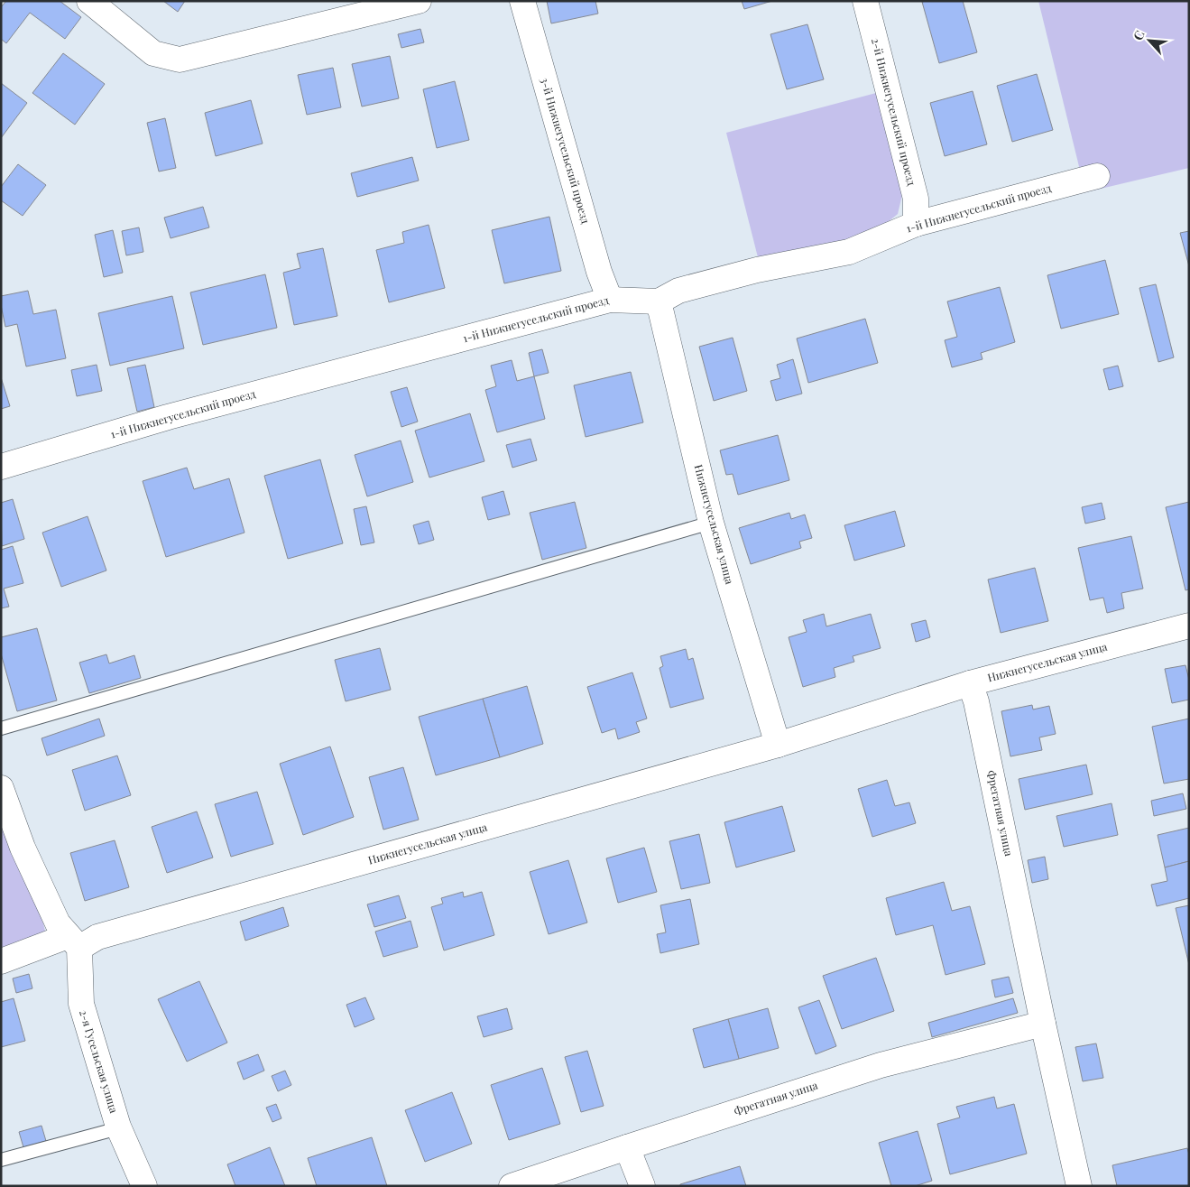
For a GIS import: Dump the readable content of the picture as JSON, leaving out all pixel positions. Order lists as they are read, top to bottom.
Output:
{
  "streets": {
    "street": [
      "2-й Нижнегусельский проезд",
      "3-й Нижнегусельский проезд",
      "1-й Нижнегусельский проезд",
      "Нижнегусельская улица",
      "Фрегатная улица",
      "2-я Гусельская улица"
    ]
  },
  "crossings": [
    ["2-й Нижнегусельский проезд", "1-й Нижнегусельский проезд"],
    ["3-й Нижнегусельский проезд", "1-й Нижнегусельский проезд"],
    ["1-й Нижнегусельский проезд", "Нижнегусельская улица"],
    ["Нижнегусельская улица", "Фрегатная улица"],
    ["Нижнегусельская улица", "2-я Гусельская улица"]
  ],
  "north": "top left"
}
